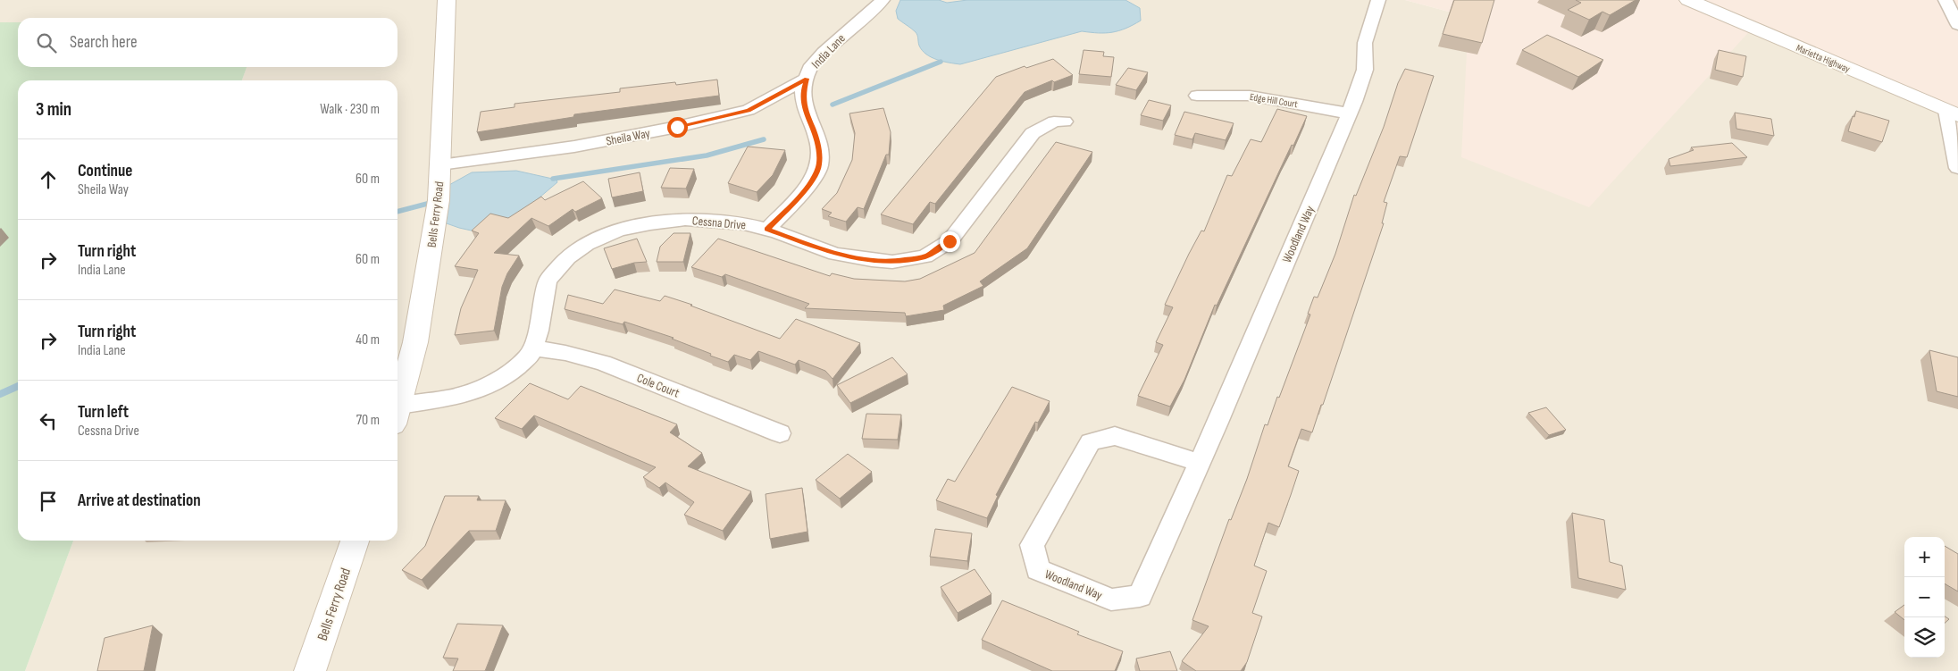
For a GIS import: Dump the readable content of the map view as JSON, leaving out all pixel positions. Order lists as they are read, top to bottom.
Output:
{
  "streets": {
    "main road": ["Marietta Highway", "Bells Ferry Road"],
    "street": [
      "India Lane",
      "Edge Hill Court",
      "Sheila Way",
      "Cessna Drive",
      "Woodland Way",
      "Cole Court"
    ]
  },
  "crossings": [
    ["India Lane", "Sheila Way"],
    ["India Lane", "Cessna Drive"],
    ["Edge Hill Court", "Woodland Way"],
    ["Sheila Way", "Bells Ferry Road"],
    ["Cessna Drive", "Cole Court"]
  ],
  "page": {
    "search": "Search here",
    "heading": ["3 min", "Walk · 230 m"],
    "list": [
      ["Continue", "Sheila Way", "60 m"],
      ["Turn right", "India Lane", "60 m"],
      ["Turn right", "India Lane", "40 m"],
      ["Turn left", "Cessna Drive", "70 m"],
      "Arrive at destination"
    ],
    "map_buttons": ["+", "−"]
  }
}
